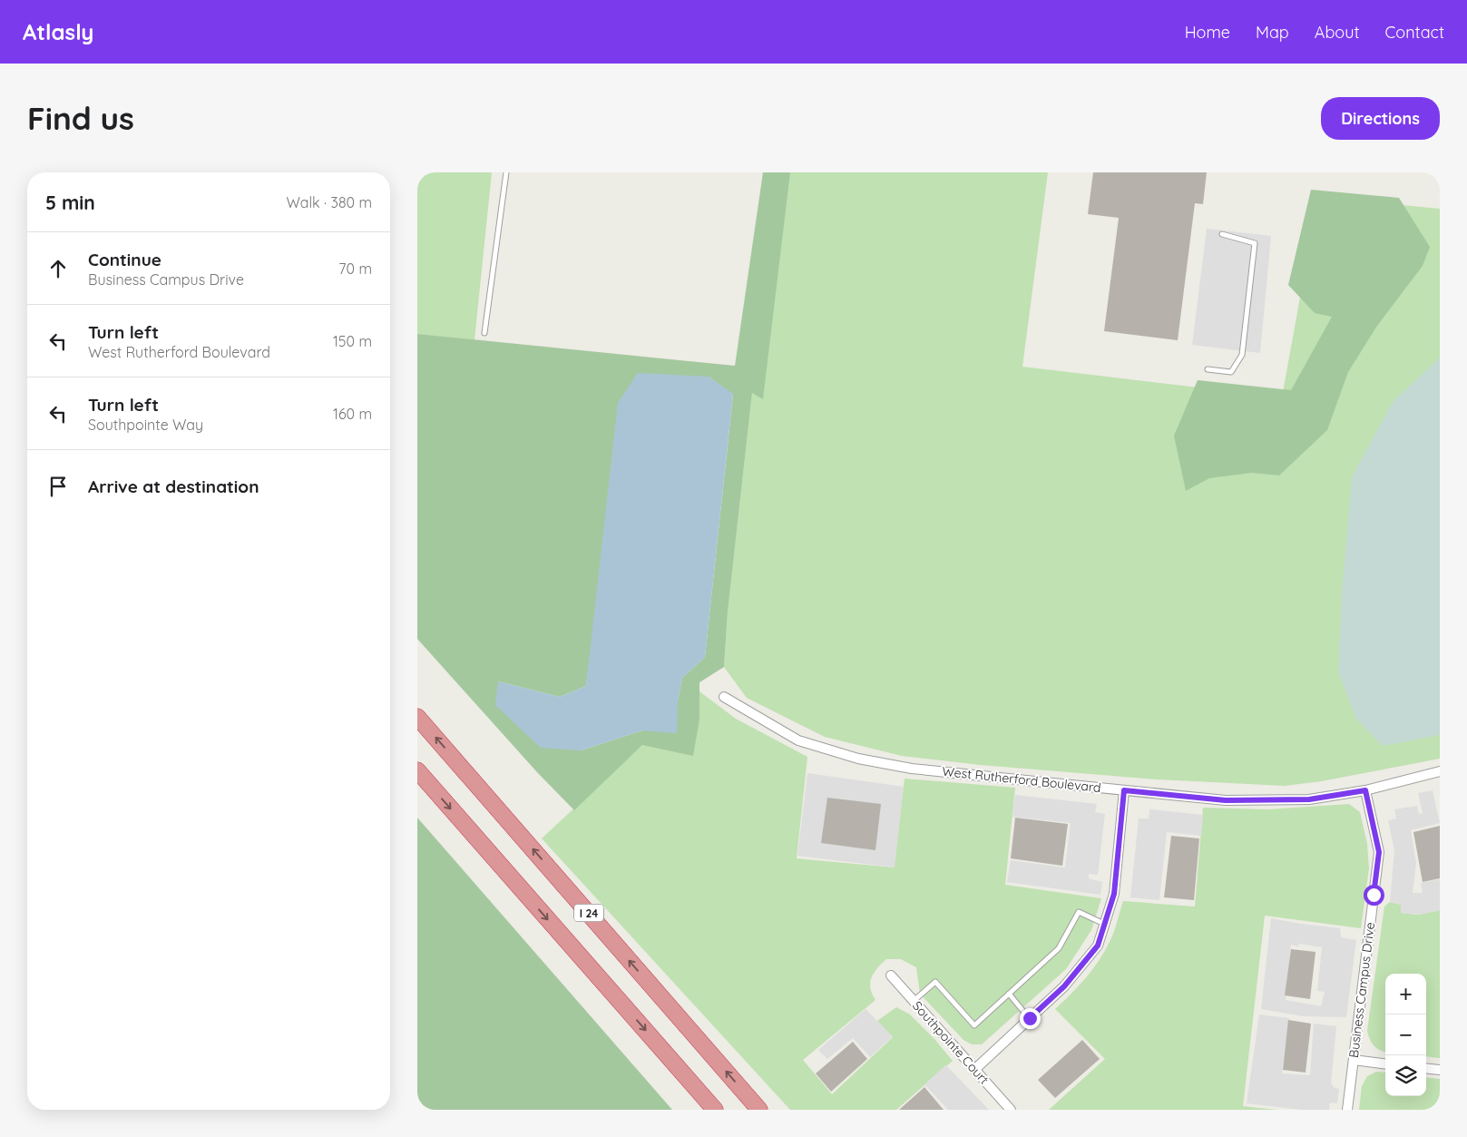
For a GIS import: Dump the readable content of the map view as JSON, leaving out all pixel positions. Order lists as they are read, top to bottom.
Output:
{
  "streets": {
    "highway": ["I 24"],
    "street": ["West Rutherford Boulevard", "Business Campus Drive", "Southpointe Court"]
  },
  "crossings": [
    ["West Rutherford Boulevard", "Business Campus Drive"]
  ],
  "page": {
    "header": "Atlasly",
    "nav": [
      "Home",
      "Map",
      "About",
      "Contact"
    ],
    "buttons": "Directions",
    "title": "Find us",
    "heading": ["5 min", "Walk · 380 m"],
    "list": [
      ["Continue", "Business Campus Drive", "70 m"],
      ["Turn left", "West Rutherford Boulevard", "150 m"],
      ["Turn left", "Southpointe Way", "160 m"],
      "Arrive at destination"
    ],
    "map_buttons": ["+", "−"]
  }
}
